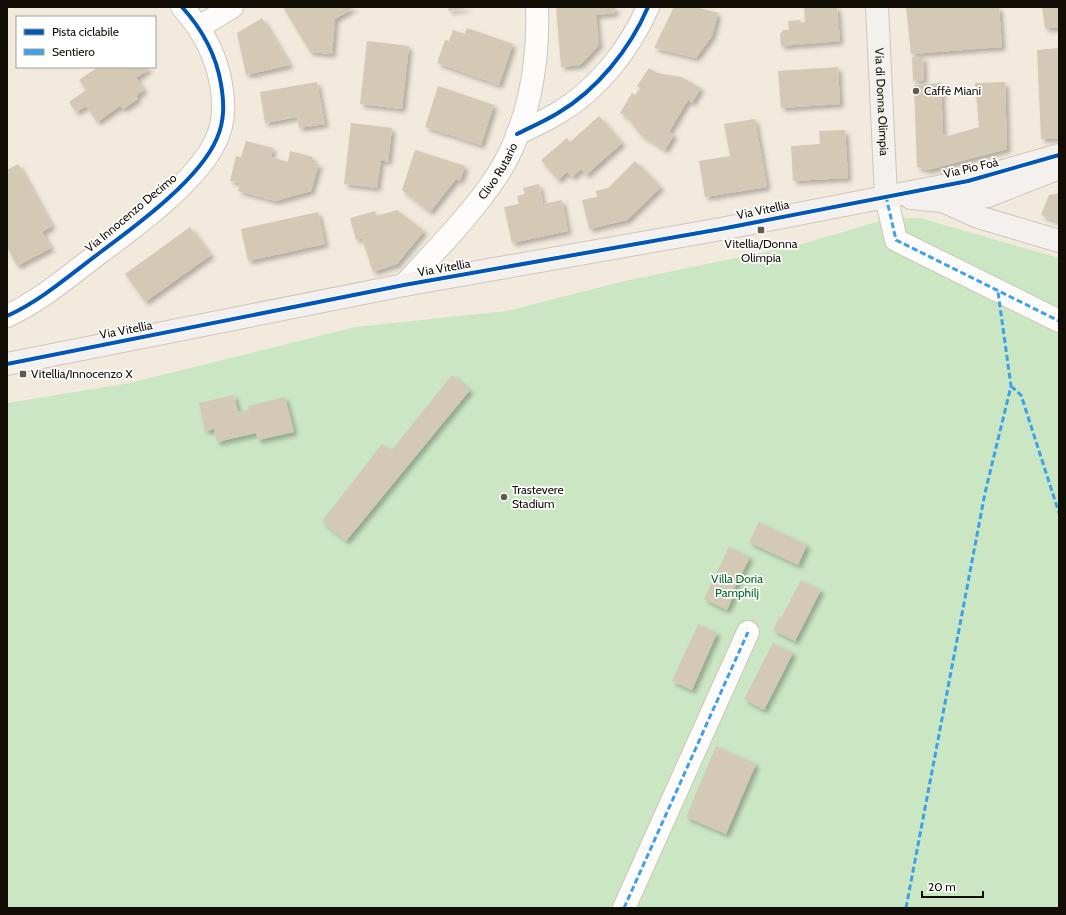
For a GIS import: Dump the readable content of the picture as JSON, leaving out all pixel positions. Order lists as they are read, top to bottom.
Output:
{
  "streets": {
    "street": [
      "Via di Donna Olimpia",
      "Via Pio Foà",
      "Clivo Rutario",
      "Via Vitellia",
      "Via Innocenzo Decimo"
    ]
  },
  "crossings": [
    ["Via di Donna Olimpia", "Via Pio Foà"],
    ["Via di Donna Olimpia", "Via Vitellia"],
    ["Via Pio Foà", "Via Vitellia"],
    ["Clivo Rutario", "Via Vitellia"]
  ],
  "parks": ["Villa Doria Pamphilj"],
  "places": {
    "other": ["Caffè Miani", "Trastevere Stadium"],
    "transit": ["Vitellia/Donna Olimpia", "Vitellia/Innocenzo X"]
  },
  "legend": ["Pista ciclabile", "Sentiero"],
  "scale_bar": "20 m"
}
